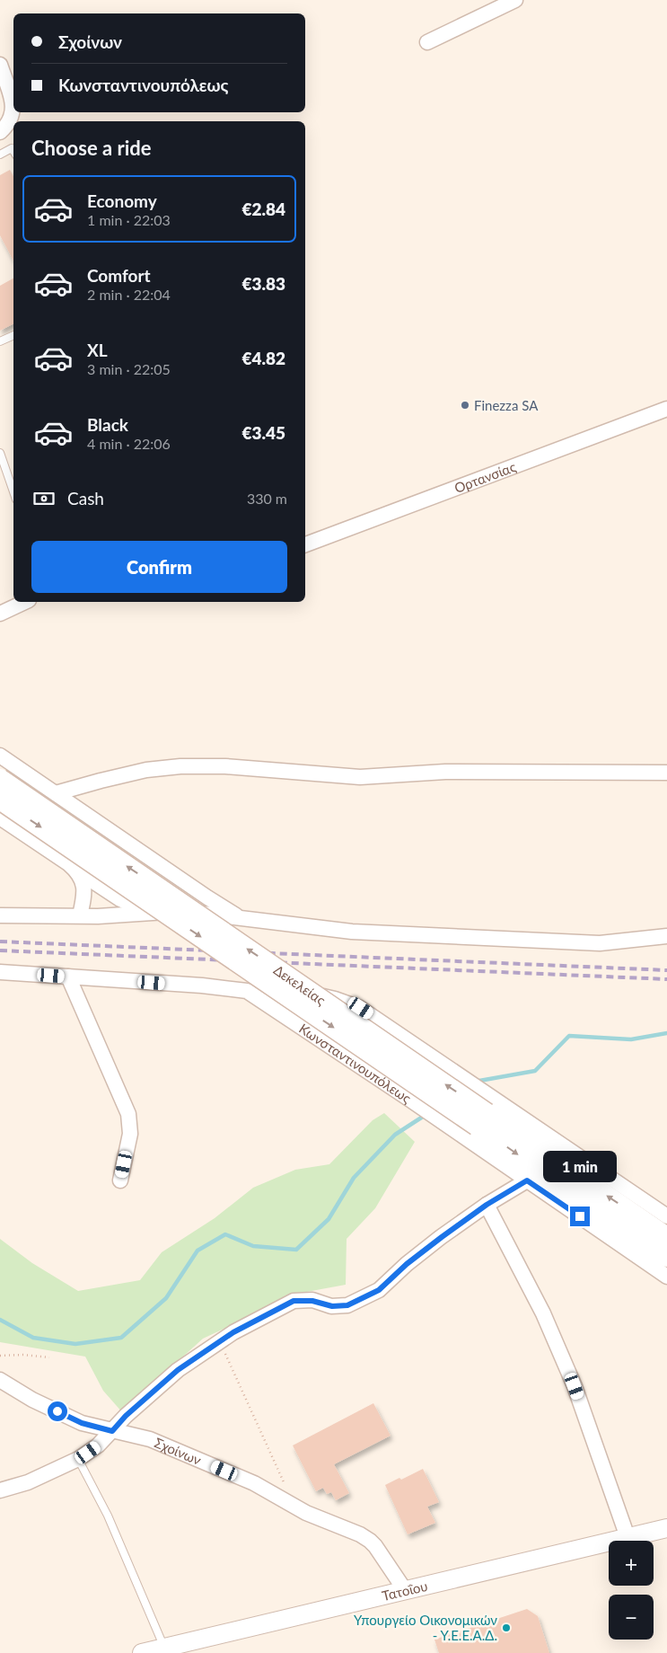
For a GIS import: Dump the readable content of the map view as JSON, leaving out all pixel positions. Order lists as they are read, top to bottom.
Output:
{
  "streets": {
    "main road": ["Δεκελείας"],
    "street": [
      "Ορτανσίας",
      "Κωνσταντινουπόλεως",
      "Σχοίνων",
      "Τατοΐου"
    ]
  },
  "crossings": [
    ["Σχοίνων", "Τατοΐου"]
  ],
  "places": ["Finezza SA", "Υπουργείο Οικονομικών - Υ.Ε.Ε.Α.Δ."],
  "page": {
    "banner": ["Σχοίνων", "Κωνσταντινουπόλεως"],
    "heading": "Choose a ride",
    "list": [
      {
        "name": "Economy",
        "note": "1 min · 22:03",
        "value": "€2.84"
      },
      {
        "name": "Comfort",
        "note": "2 min · 22:04",
        "value": "€3.83"
      },
      {
        "name": "XL",
        "note": "3 min · 22:05",
        "value": "€4.82"
      },
      {
        "name": "Black",
        "note": "4 min · 22:06",
        "value": "€3.45"
      }
    ],
    "pay": ["Cash", "330 m"],
    "buttons": "Confirm",
    "bubble": "1 min",
    "map_buttons": ["+", "−"]
  }
}
